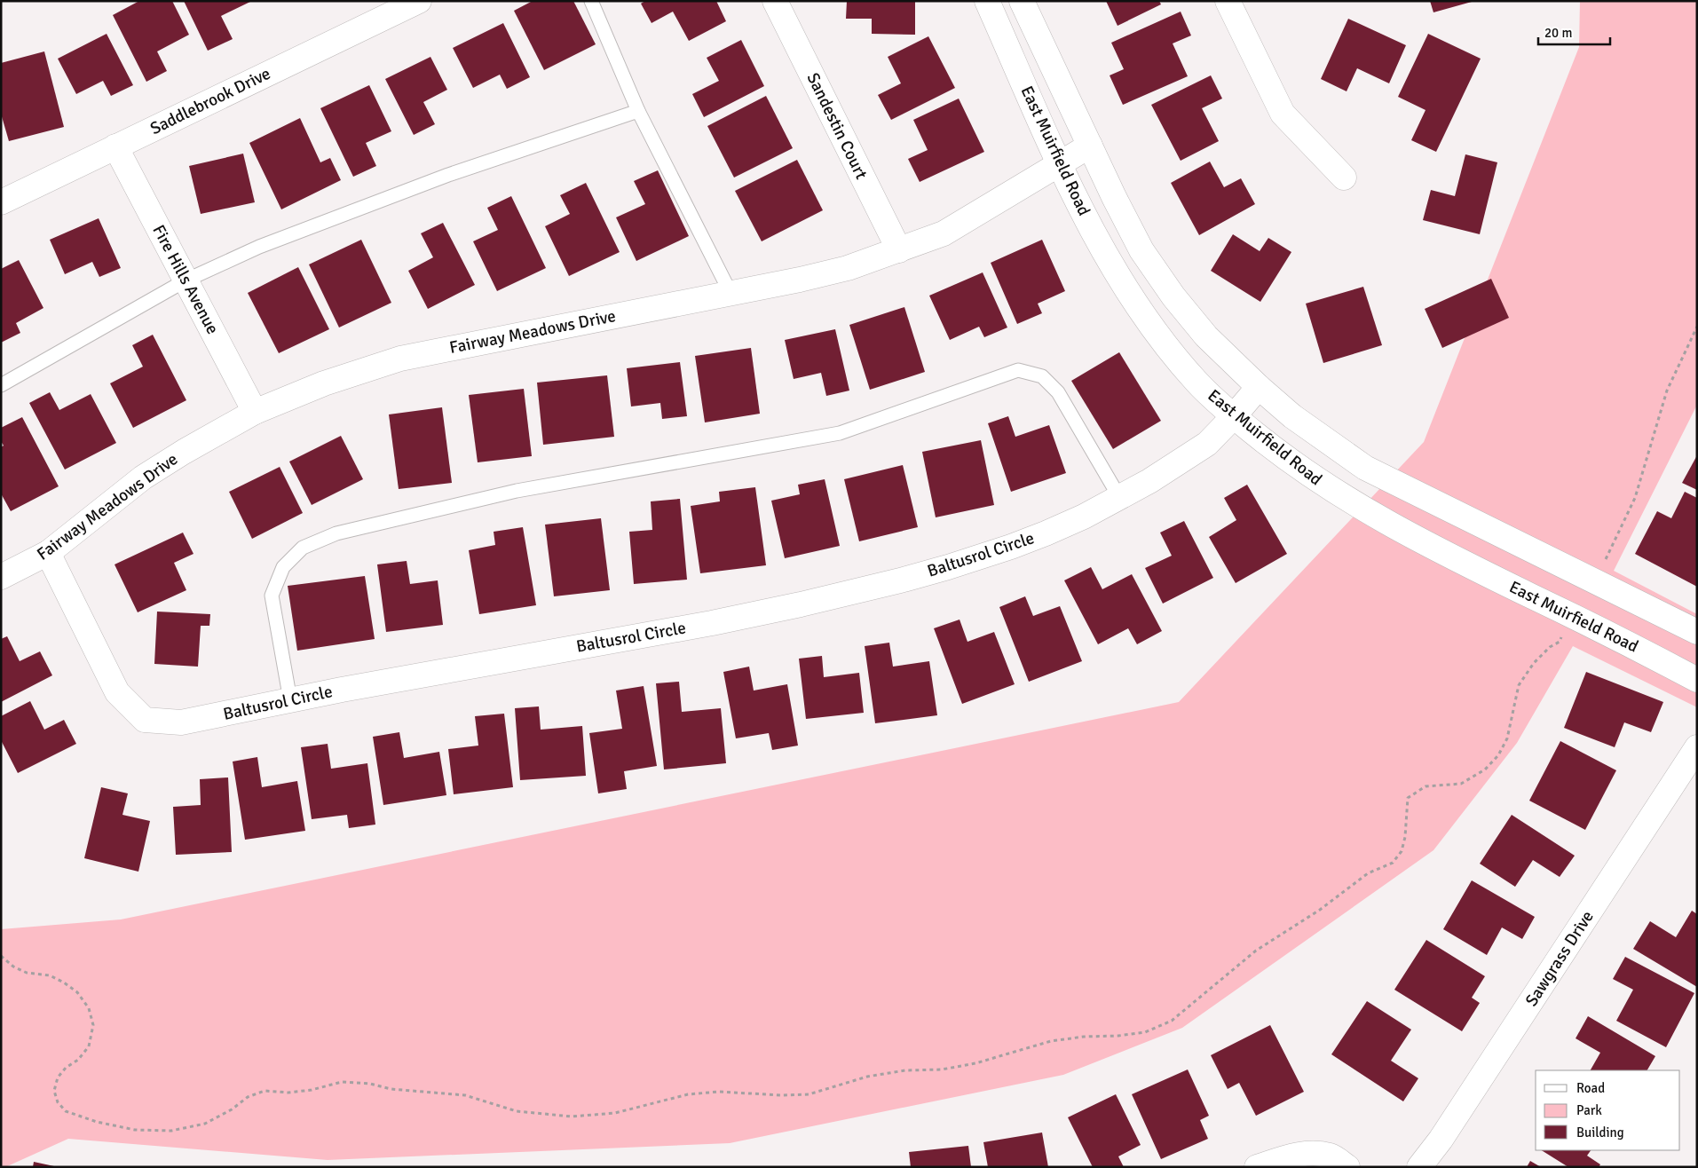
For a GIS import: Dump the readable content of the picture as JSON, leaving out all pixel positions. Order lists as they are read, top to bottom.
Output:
{
  "streets": {
    "street": [
      "Saddlebrook Drive",
      "Sandestin Court",
      "East Muirfield Road",
      "Fire Hills Avenue",
      "Fairway Meadows Drive",
      "Baltusrol Circle",
      "Sawgrass Drive"
    ]
  },
  "crossings": [
    ["Saddlebrook Drive", "Fire Hills Avenue"],
    ["Sandestin Court", "Fairway Meadows Drive"],
    ["East Muirfield Road", "Fairway Meadows Drive"],
    ["East Muirfield Road", "Baltusrol Circle"],
    ["Fire Hills Avenue", "Fairway Meadows Drive"],
    ["Fairway Meadows Drive", "Baltusrol Circle"]
  ],
  "legend": ["Road", "Park", "Building"],
  "scale_bar": "20 m"
}
